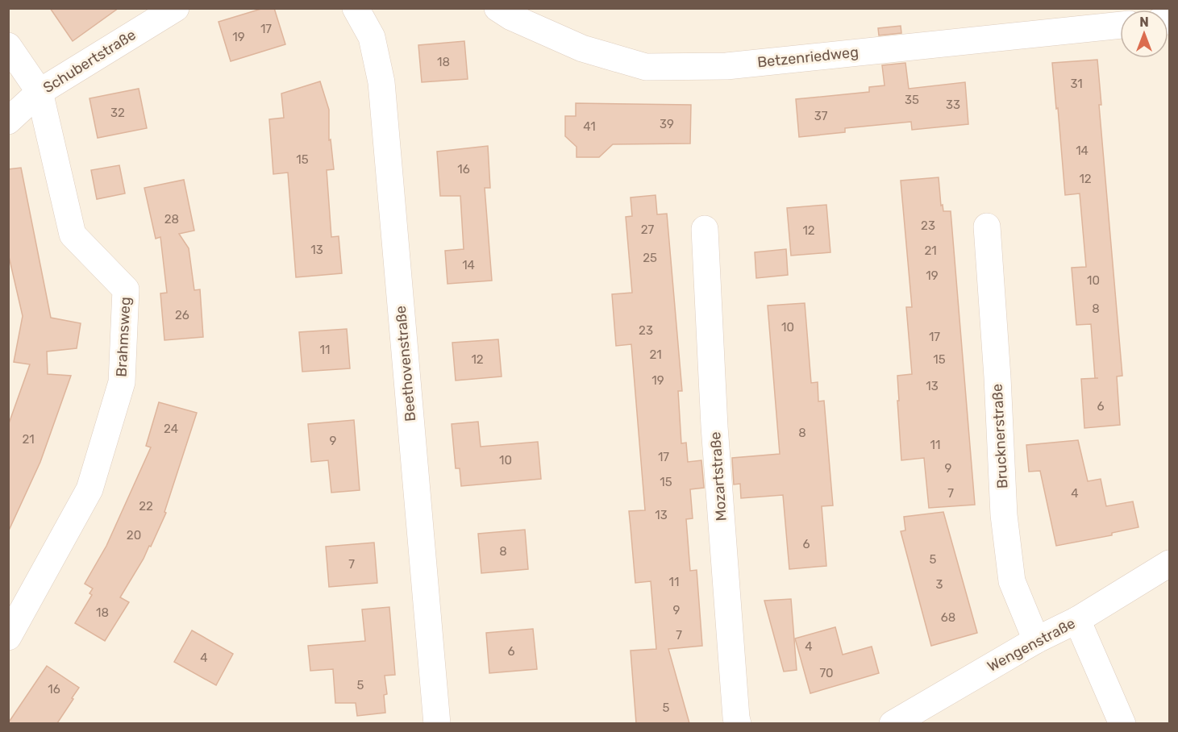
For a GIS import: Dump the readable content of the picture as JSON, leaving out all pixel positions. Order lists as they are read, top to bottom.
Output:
{
  "streets": {
    "street": [
      "Betzenriedweg",
      "Schubertstraße",
      "Brahmsweg",
      "Beethovenstraße",
      "Brucknerstraße",
      "Mozartstraße",
      "Wengenstraße"
    ]
  },
  "crossings": [
    ["Schubertstraße", "Brahmsweg"],
    ["Brucknerstraße", "Wengenstraße"]
  ],
  "house_numbers": [
    "17",
    "19",
    "18",
    "31",
    "35",
    "33",
    "32",
    "37",
    "39",
    "41",
    "14",
    "15",
    "16",
    "12",
    "28",
    "23",
    "27",
    "12",
    "13",
    "21",
    "25",
    "14",
    "19",
    "10",
    "8",
    "26",
    "10",
    "23",
    "17",
    "11",
    "21",
    "12",
    "15",
    "19",
    "13",
    "6",
    "24",
    "8",
    "21",
    "9",
    "11",
    "17",
    "10",
    "9",
    "15",
    "7",
    "4",
    "22",
    "13",
    "20",
    "6",
    "8",
    "5",
    "7",
    "11",
    "3",
    "9",
    "18",
    "68",
    "7",
    "4",
    "6",
    "4",
    "70",
    "5",
    "16",
    "5"
  ],
  "north": "top"
}
